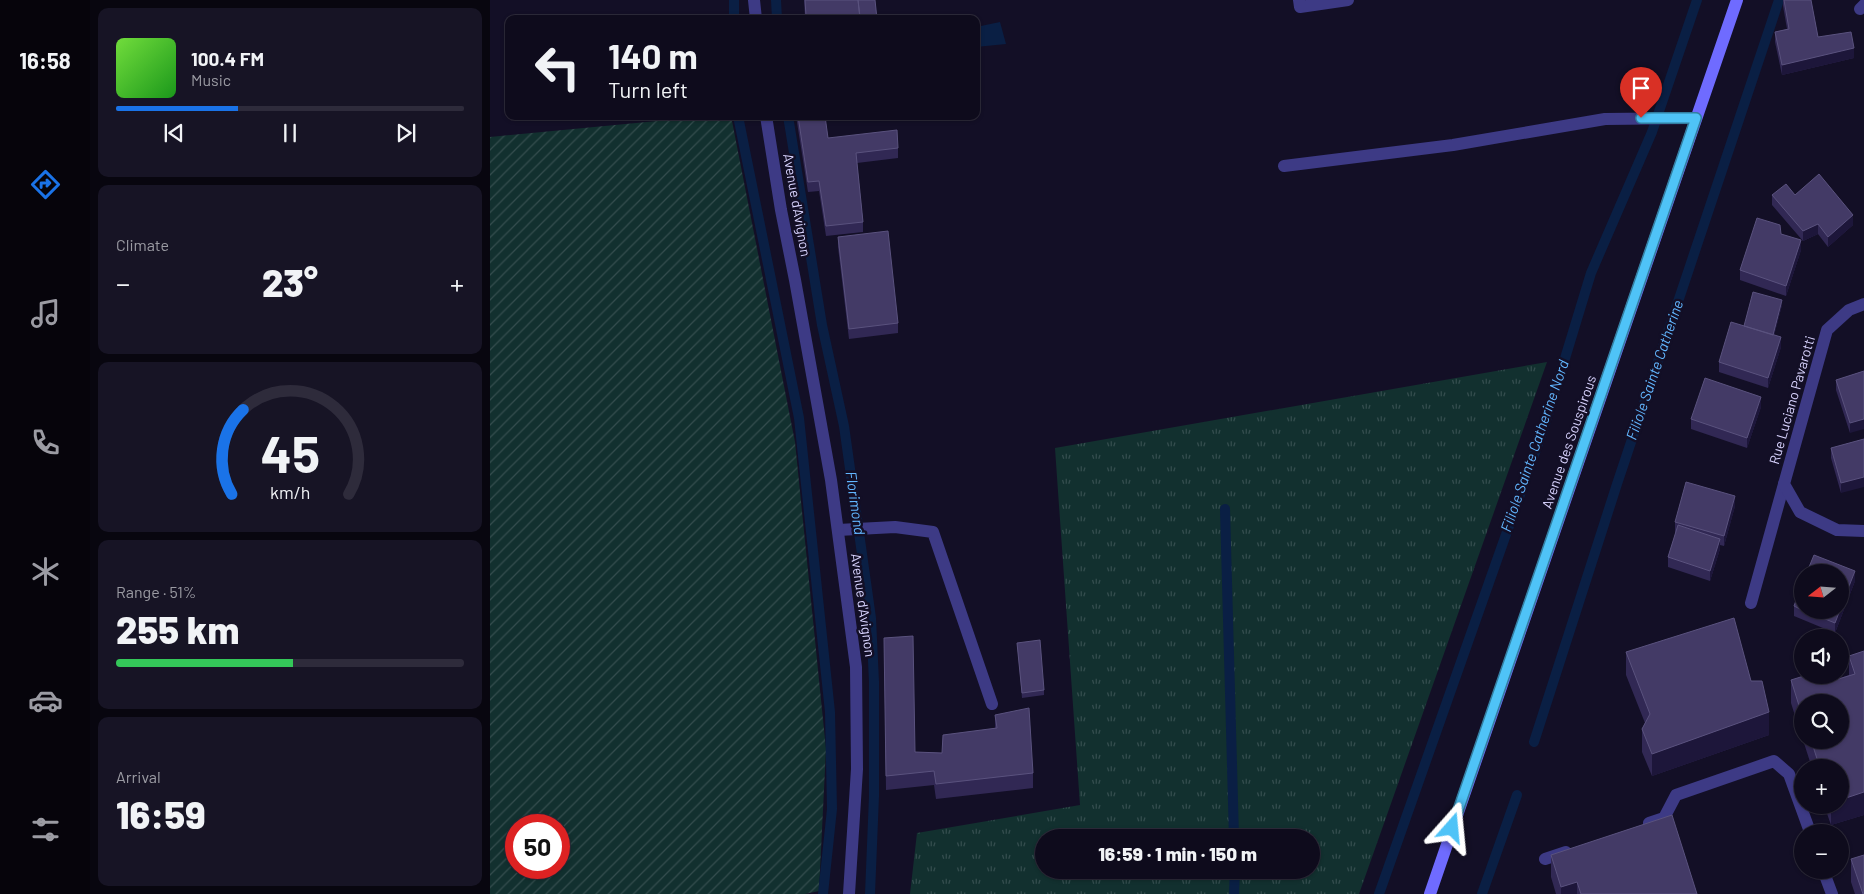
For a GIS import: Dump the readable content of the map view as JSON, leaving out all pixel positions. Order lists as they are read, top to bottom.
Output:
{
  "streets": {
    "main road": ["Avenue des Souspirous"],
    "street": ["Avenue d'Avignon", "Rue Luciano Pavarotti"]
  },
  "water": ["Filiole Sainte Catherine", "Filiole Sainte Catherine Nord", "Florimond"],
  "north": "left",
  "page": {
    "tabs": "16:58",
    "turn": ["140 m", "Turn left"],
    "song": ["100.4 FM", "Music"],
    "tile": [
      "Climate",
      ["Range · 51%", "255 km"],
      ["Arrival", "16:59"]
    ],
    "heat": ["−", "23°", "+"],
    "map_buttons": ["+", "−"],
    "limit": "50",
    "trip": "16:59 · 1 min · 150 m",
    "gauge": ["45", "km/h"]
  }
}
